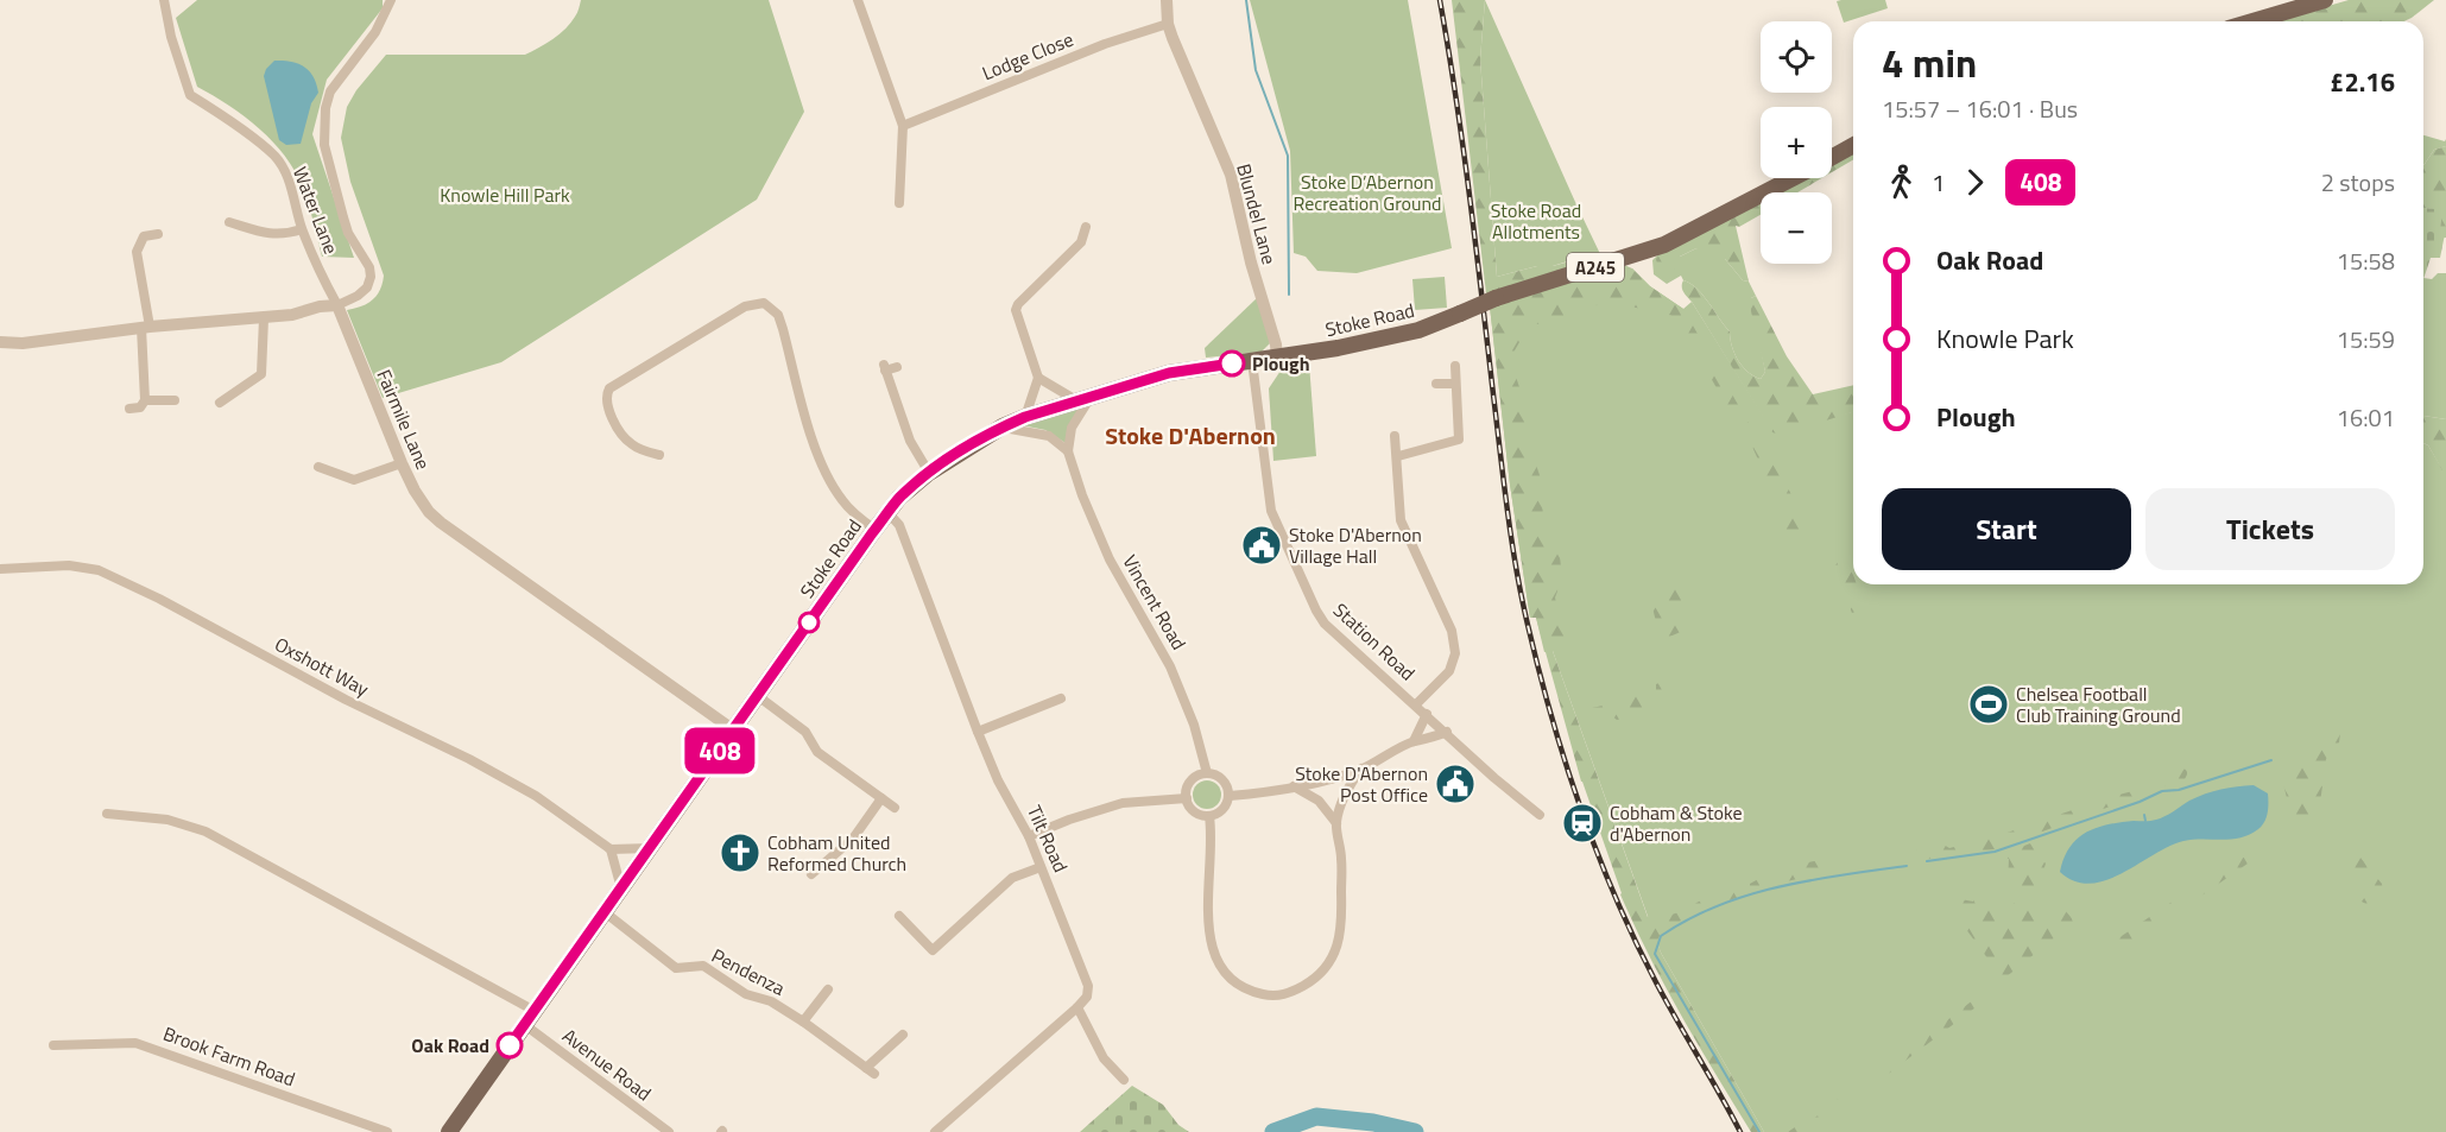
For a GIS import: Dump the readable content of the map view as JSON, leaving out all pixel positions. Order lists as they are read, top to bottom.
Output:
{
  "streets": {
    "main road": ["A245", "Stoke Road"],
    "street": [
      "Lodge Close",
      "Water Lane",
      "Blundel Lane",
      "Fairmile Lane",
      "Vincent Road",
      "Station Road",
      "Oxshott Way",
      "Tilt Road",
      "Pendenza",
      "Brook Farm Road",
      "Avenue Road"
    ]
  },
  "crossings": [
    ["Lodge Close", "Blundel Lane"],
    ["Water Lane", "Fairmile Lane"],
    ["Blundel Lane", "Stoke Road"],
    ["Stoke Road", "Fairmile Lane"],
    ["Stoke Road", "Station Road"],
    ["Stoke Road", "Tilt Road"],
    ["Stoke Road", "Pendenza"],
    ["Stoke Road", "Avenue Road"]
  ],
  "districts": ["Stoke D'Abernon"],
  "parks": ["Stoke D’Abernon Recreation Ground", "Knowle Hill Park", "Stoke Road Allotments"],
  "places": {
    "other": ["Plough", "Oak Road"],
    "public building": ["Stoke D'Abernon Village Hall", "Stoke D'Abernon Post Office"],
    "sports": ["Chelsea Football Club Training Ground"],
    "station": ["Cobham & Stoke d'Abernon"],
    "church": ["Cobham United Reformed Church"]
  },
  "lines": ["bus line 408"],
  "page": {
    "on_map": "408",
    "map_buttons": ["+", "−"],
    "heading": ["4 min", "15:57 – 16:01 · Bus", "£2.16"],
    "legs": ["1", "408", "2 stops"],
    "list": [
      {
        "name": "Oak Road",
        "value": "15:58"
      },
      {
        "name": "Knowle Park",
        "value": "15:59"
      },
      {
        "name": "Plough",
        "value": "16:01"
      }
    ],
    "buttons": ["Start", "Tickets"]
  }
}
